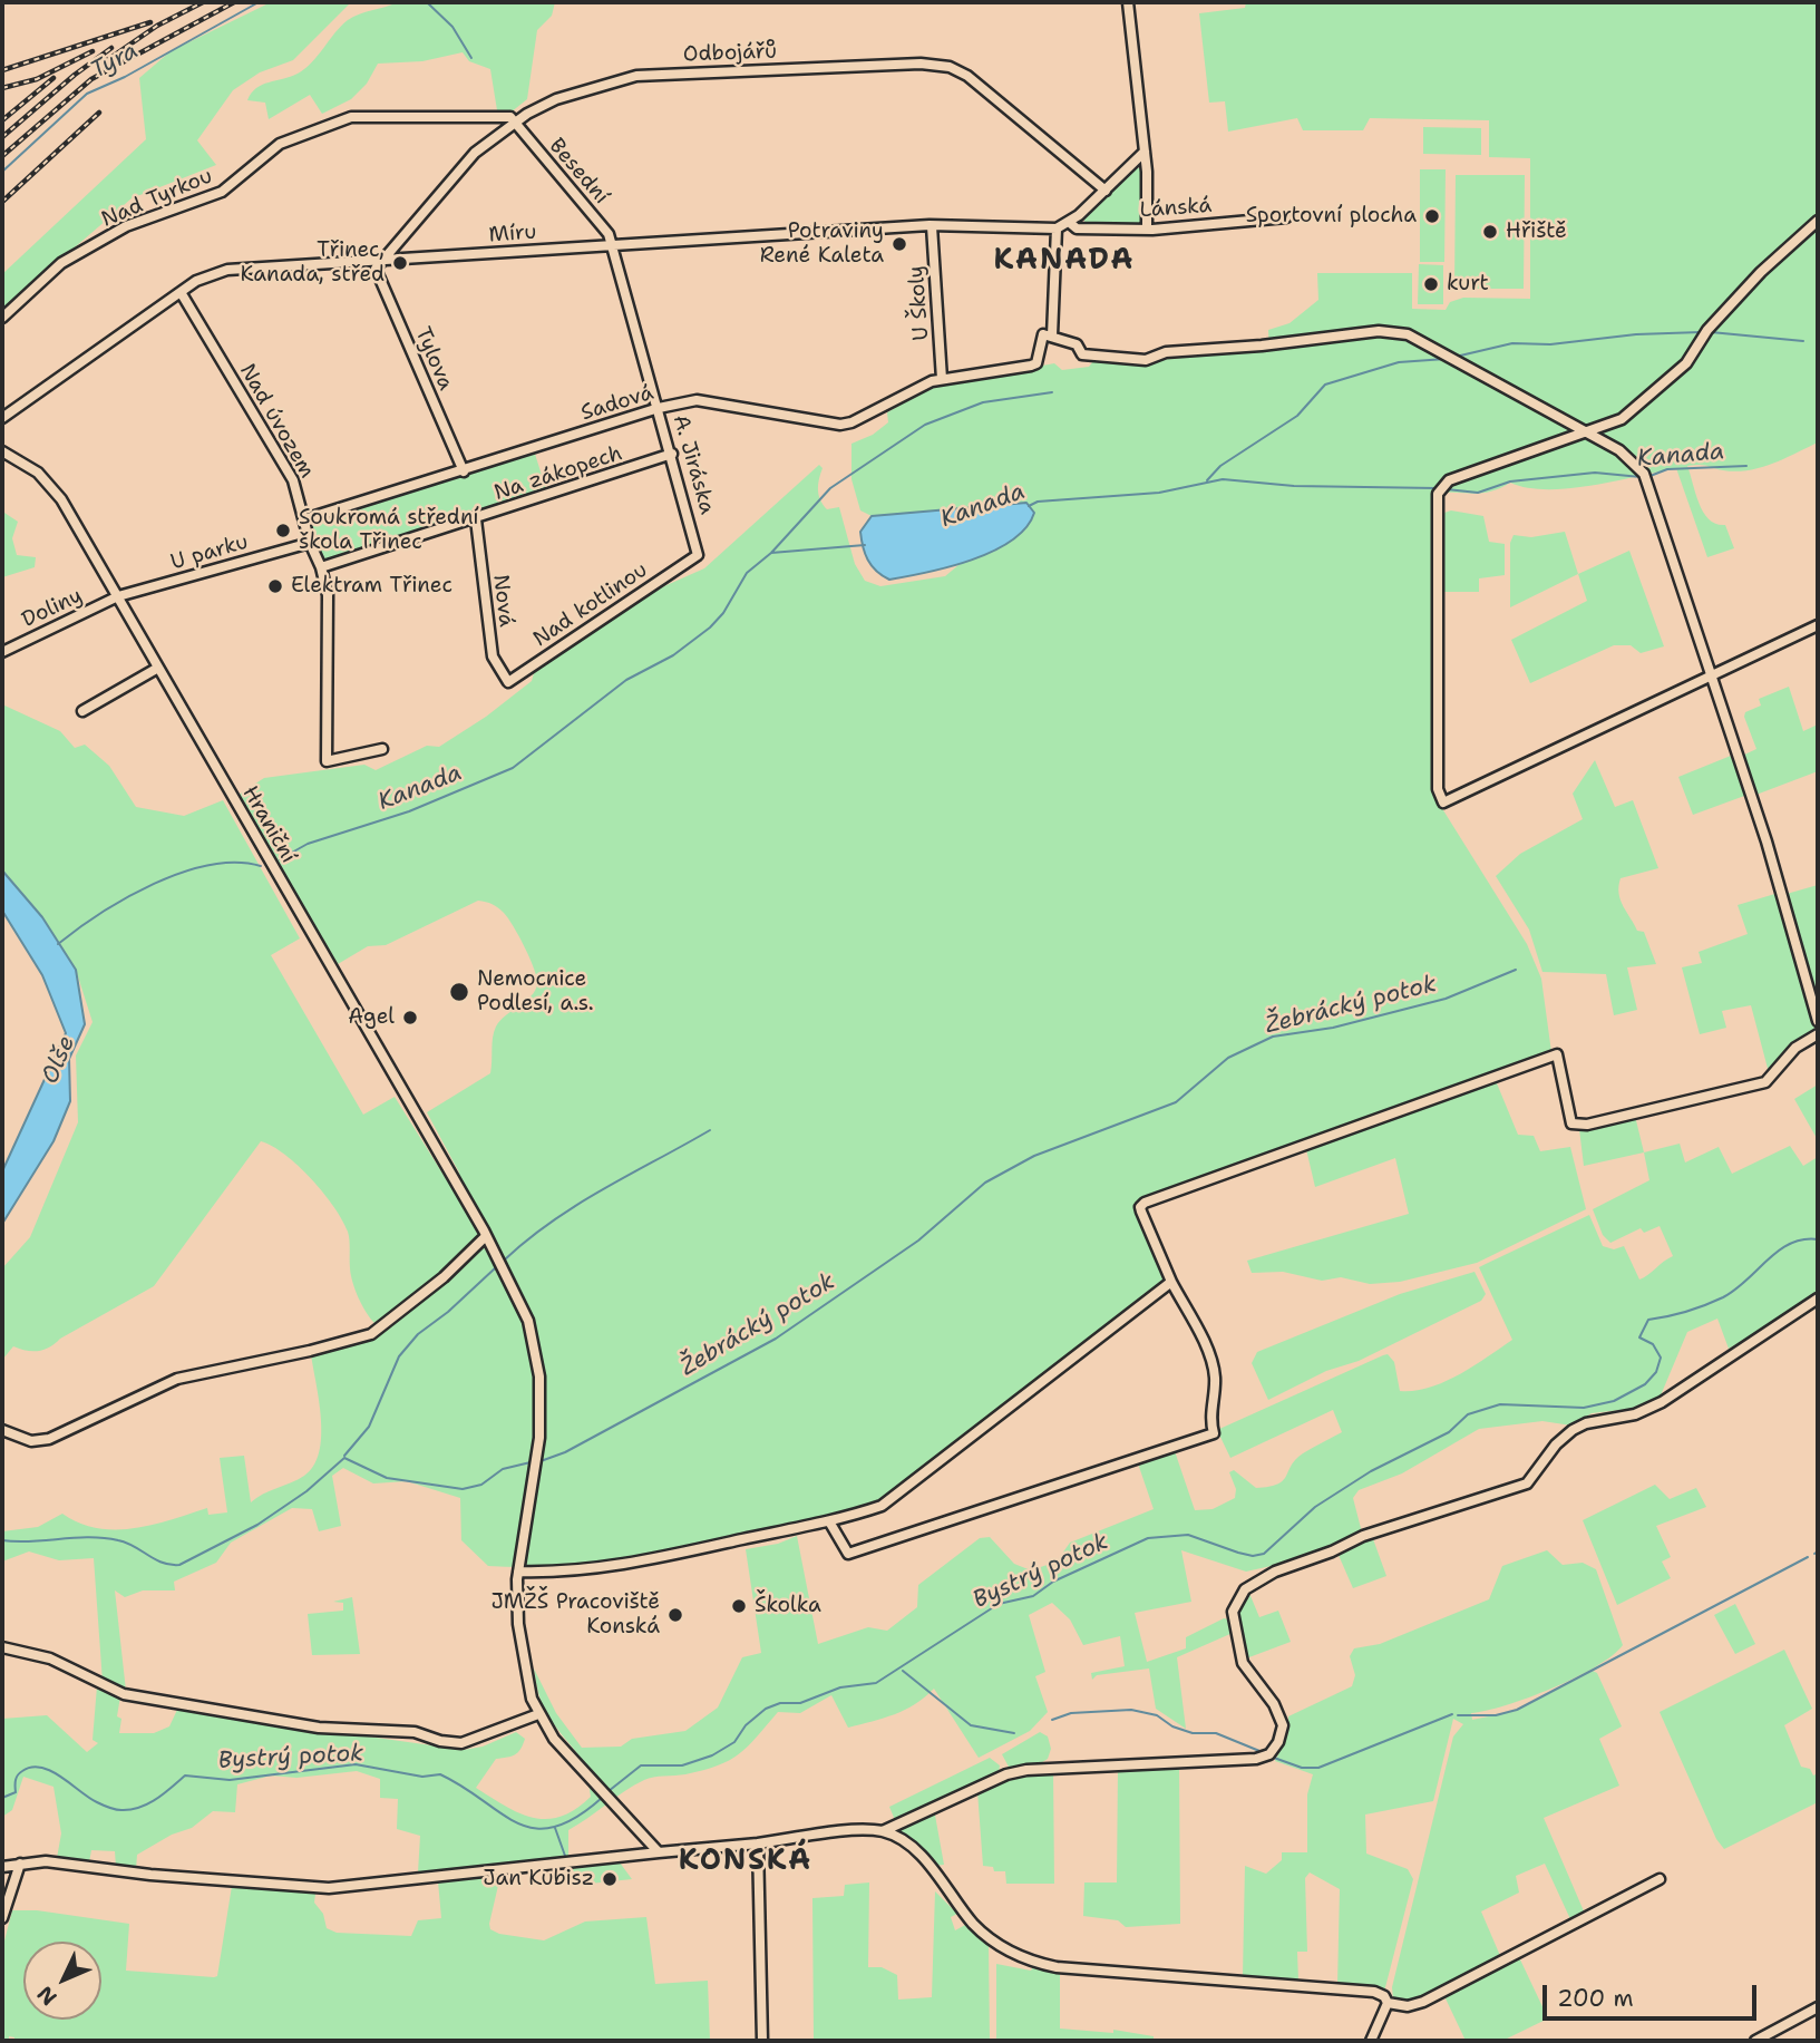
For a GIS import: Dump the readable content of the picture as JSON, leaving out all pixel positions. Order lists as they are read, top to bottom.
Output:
{
  "streets": {
    "street": [
      "Odbojářů",
      "Besední",
      "Nad Tyrkou",
      "Lánská",
      "Míru",
      "U Školy",
      "Tylova",
      "Sadová",
      "Nad úvozem",
      "A. Jiráska",
      "Na zákopech",
      "U parku",
      "Nová",
      "Nad kotlinou",
      "Doliny",
      "Hraniční"
    ]
  },
  "crossings": [
    ["Odbojářů", "Besední"],
    ["Odbojářů", "Nad Tyrkou"],
    ["Odbojářů", "Míru"],
    ["Odbojářů", "Tylova"],
    ["Besední", "Nad Tyrkou"],
    ["Besední", "Míru"],
    ["Besední", "A. Jiráska"],
    ["Lánská", "Míru"],
    ["Míru", "U Školy"],
    ["Míru", "Tylova"],
    ["Míru", "Nad úvozem"],
    ["Míru", "A. Jiráska"],
    ["U Školy", "Sadová"],
    ["Tylova", "Sadová"],
    ["Sadová", "Nad úvozem"],
    ["Sadová", "A. Jiráska"],
    ["Nad úvozem", "Na zákopech"],
    ["Nad úvozem", "U parku"],
    ["A. Jiráska", "Na zákopech"],
    ["A. Jiráska", "Nad kotlinou"],
    ["Na zákopech", "Nová"],
    ["U parku", "Doliny"],
    ["U parku", "Hraniční"],
    ["Nová", "Nad kotlinou"],
    ["Doliny", "Hraniční"]
  ],
  "districts": ["KANADA", "KONSKÁ"],
  "water": [
    "Tyra",
    "Kanada",
    "Žebrácký potok",
    "Olše",
    "Bystrý potok"
  ],
  "places": [
    "Sportovní plocha",
    "Hřiště",
    "Potraviny René Kaleta",
    "Třinec, Kanada, střed",
    "kurt",
    "Soukromá střední škola Třinec",
    "Elektram Třinec",
    "Nemocnice Podlesí, a.s.",
    "Agel",
    "Školka",
    "JMŽŠ Pracoviště Konská",
    "Jan Kubisz"
  ],
  "scale_bar": "200 m",
  "north": "bottom left"
}
